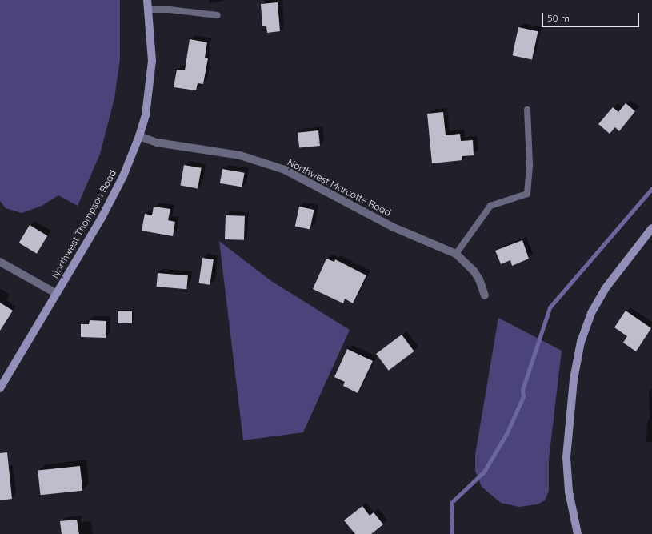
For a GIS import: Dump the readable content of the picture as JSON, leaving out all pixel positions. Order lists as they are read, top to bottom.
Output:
{
  "streets": {
    "street": ["Northwest Marcotte Road", "Northwest Thompson Road"]
  },
  "crossings": [
    ["Northwest Marcotte Road", "Northwest Thompson Road"]
  ],
  "scale_bar": "50 m"
}
